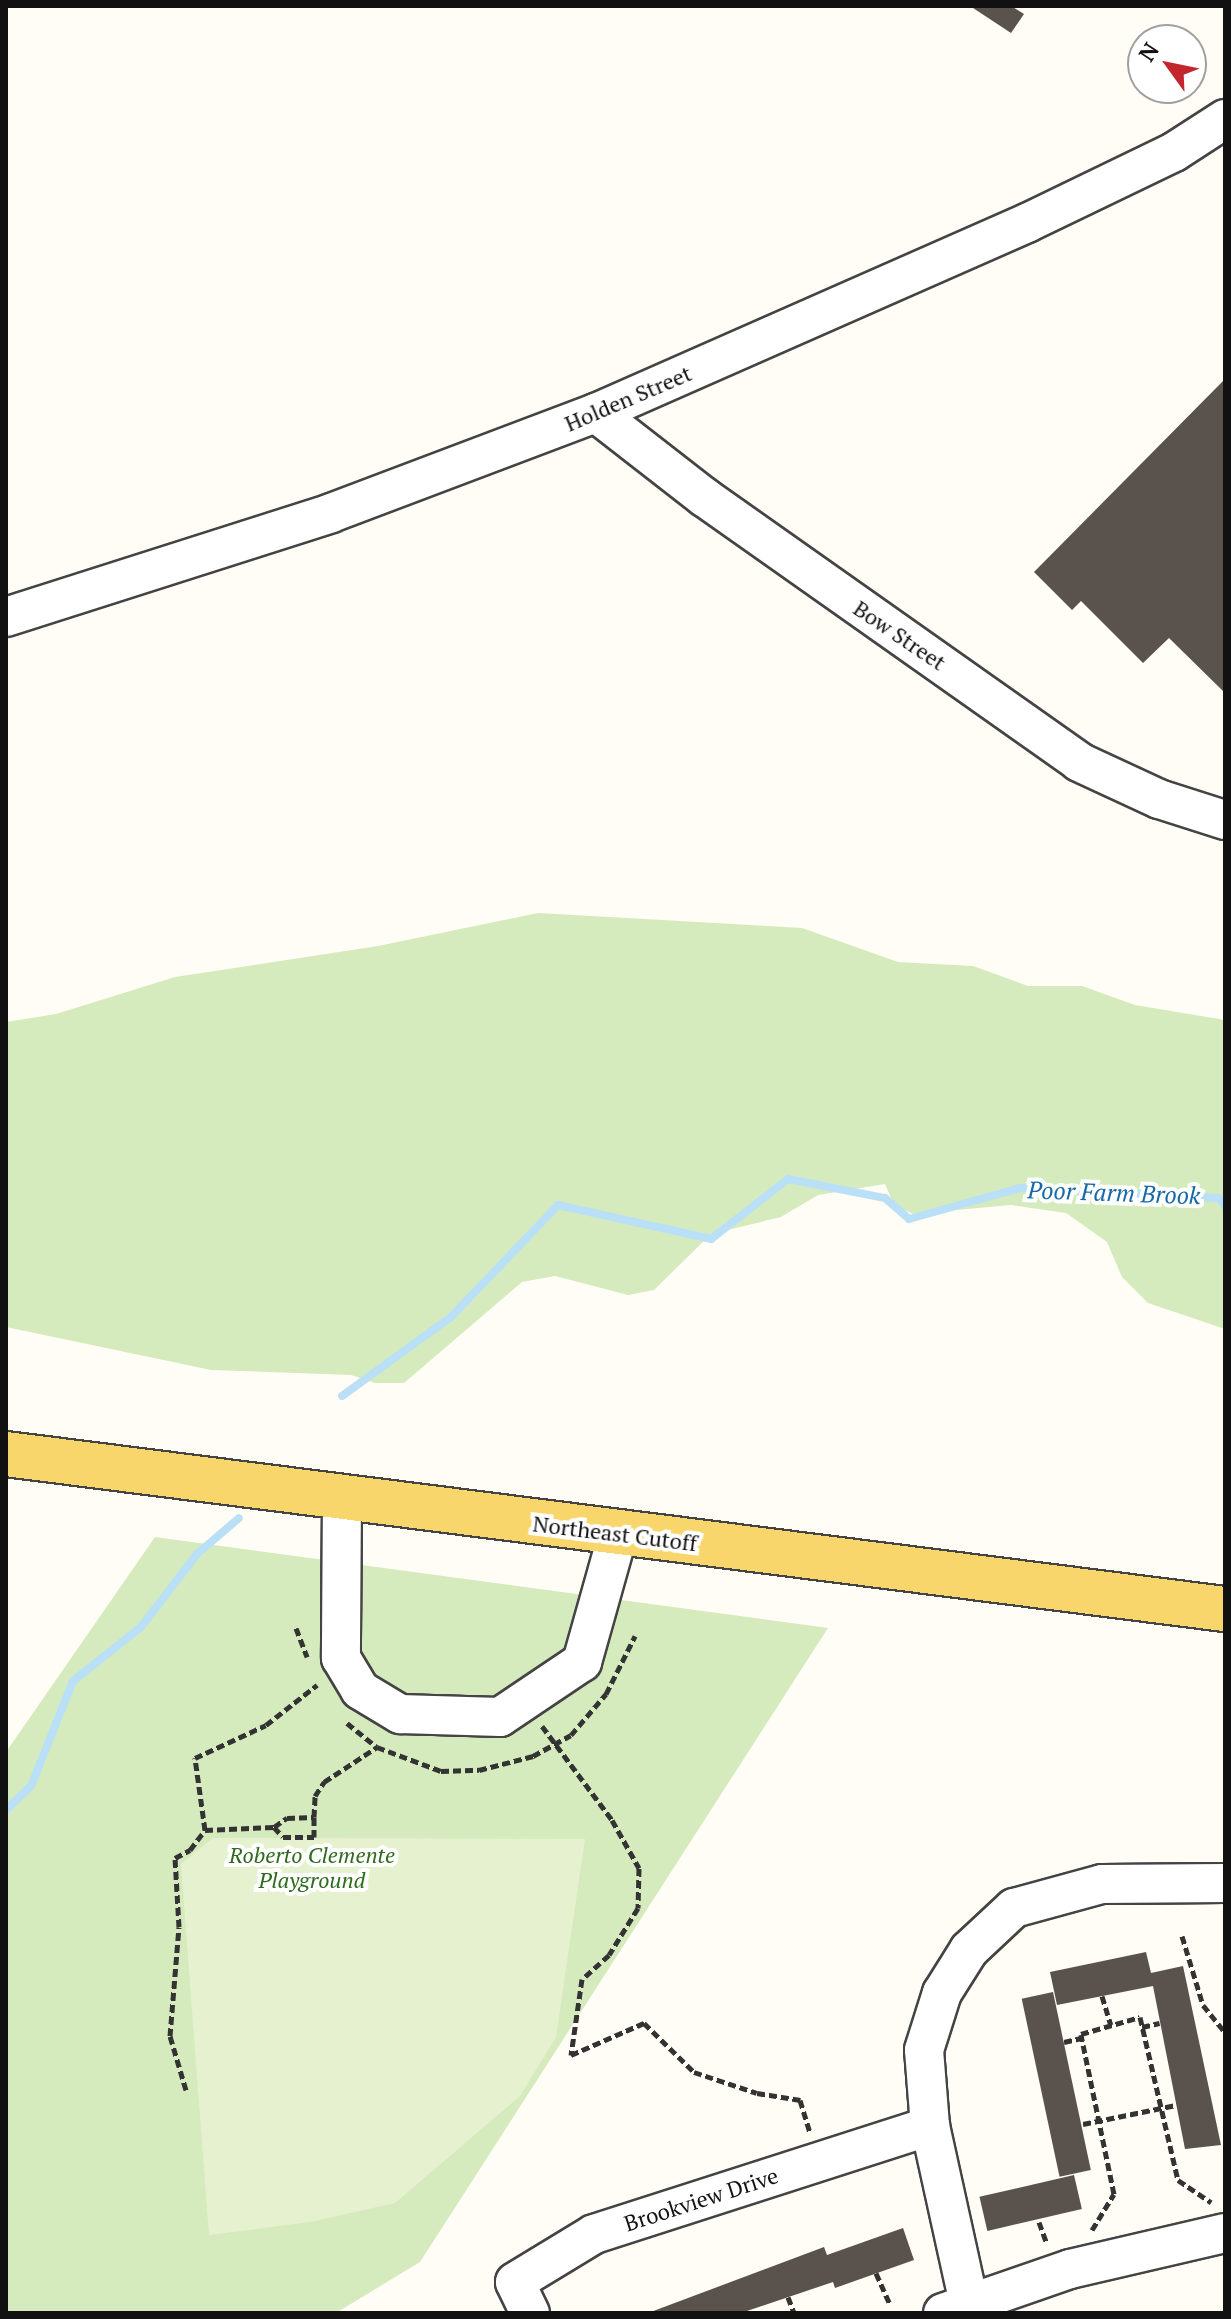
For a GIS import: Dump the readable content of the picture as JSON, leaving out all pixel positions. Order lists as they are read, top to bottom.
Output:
{
  "streets": {
    "main road": ["Northeast Cutoff"],
    "street": ["Holden Street", "Bow Street", "Brookview Drive"]
  },
  "crossings": [
    ["Holden Street", "Bow Street"]
  ],
  "water": ["Poor Farm Brook"],
  "parks": ["Roberto Clemente Playground"],
  "north": "top left"
}
